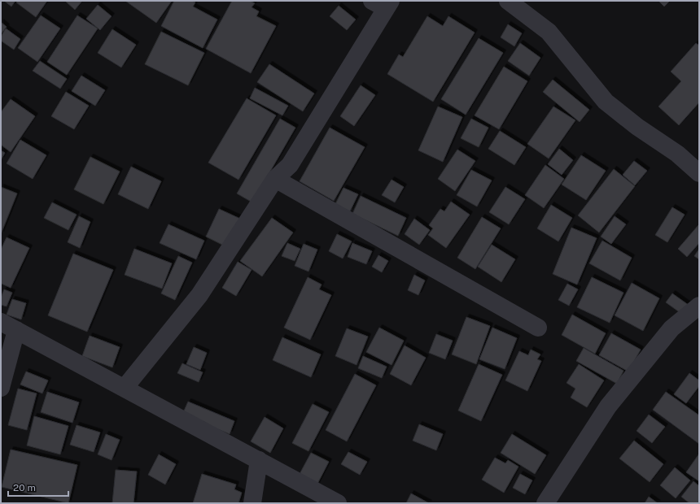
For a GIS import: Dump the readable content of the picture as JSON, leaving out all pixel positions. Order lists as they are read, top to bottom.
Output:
{
  "scale_bar": "20 m"
}
